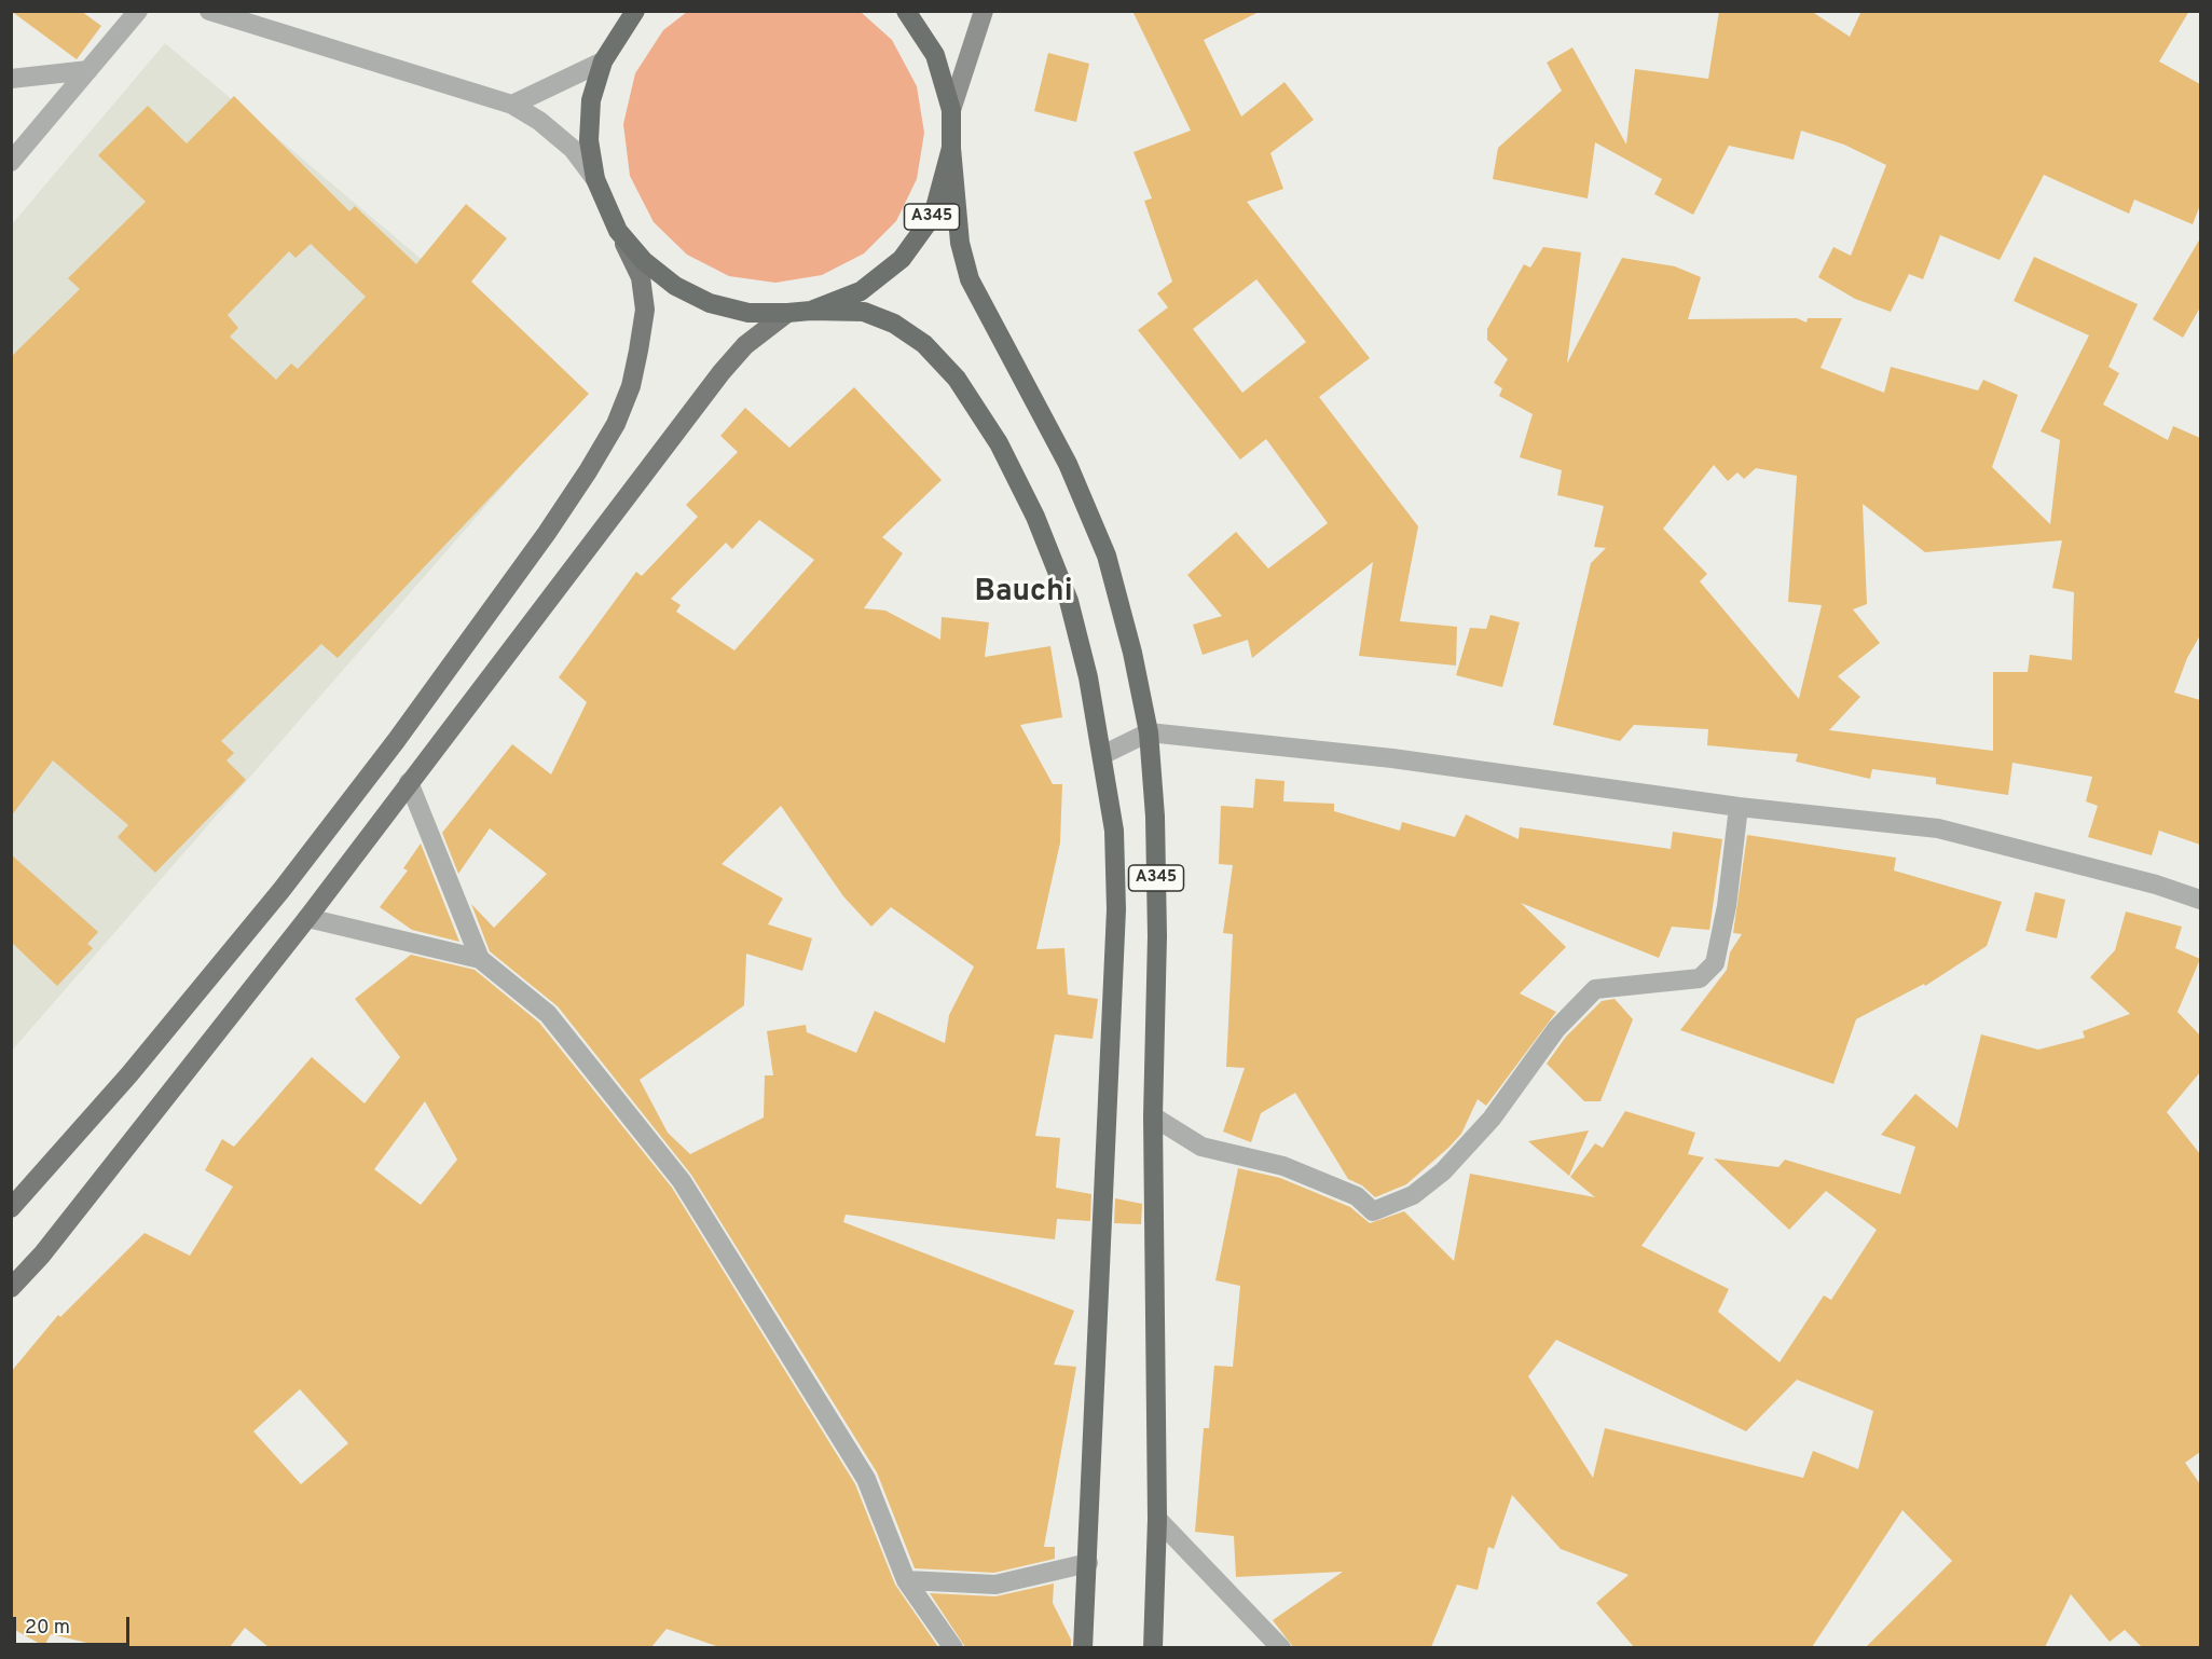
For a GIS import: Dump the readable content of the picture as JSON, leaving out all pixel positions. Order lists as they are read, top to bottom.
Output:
{
  "streets": {
    "highway": ["A345"]
  },
  "districts": ["Bauchi"],
  "scale_bar": "20 m"
}
